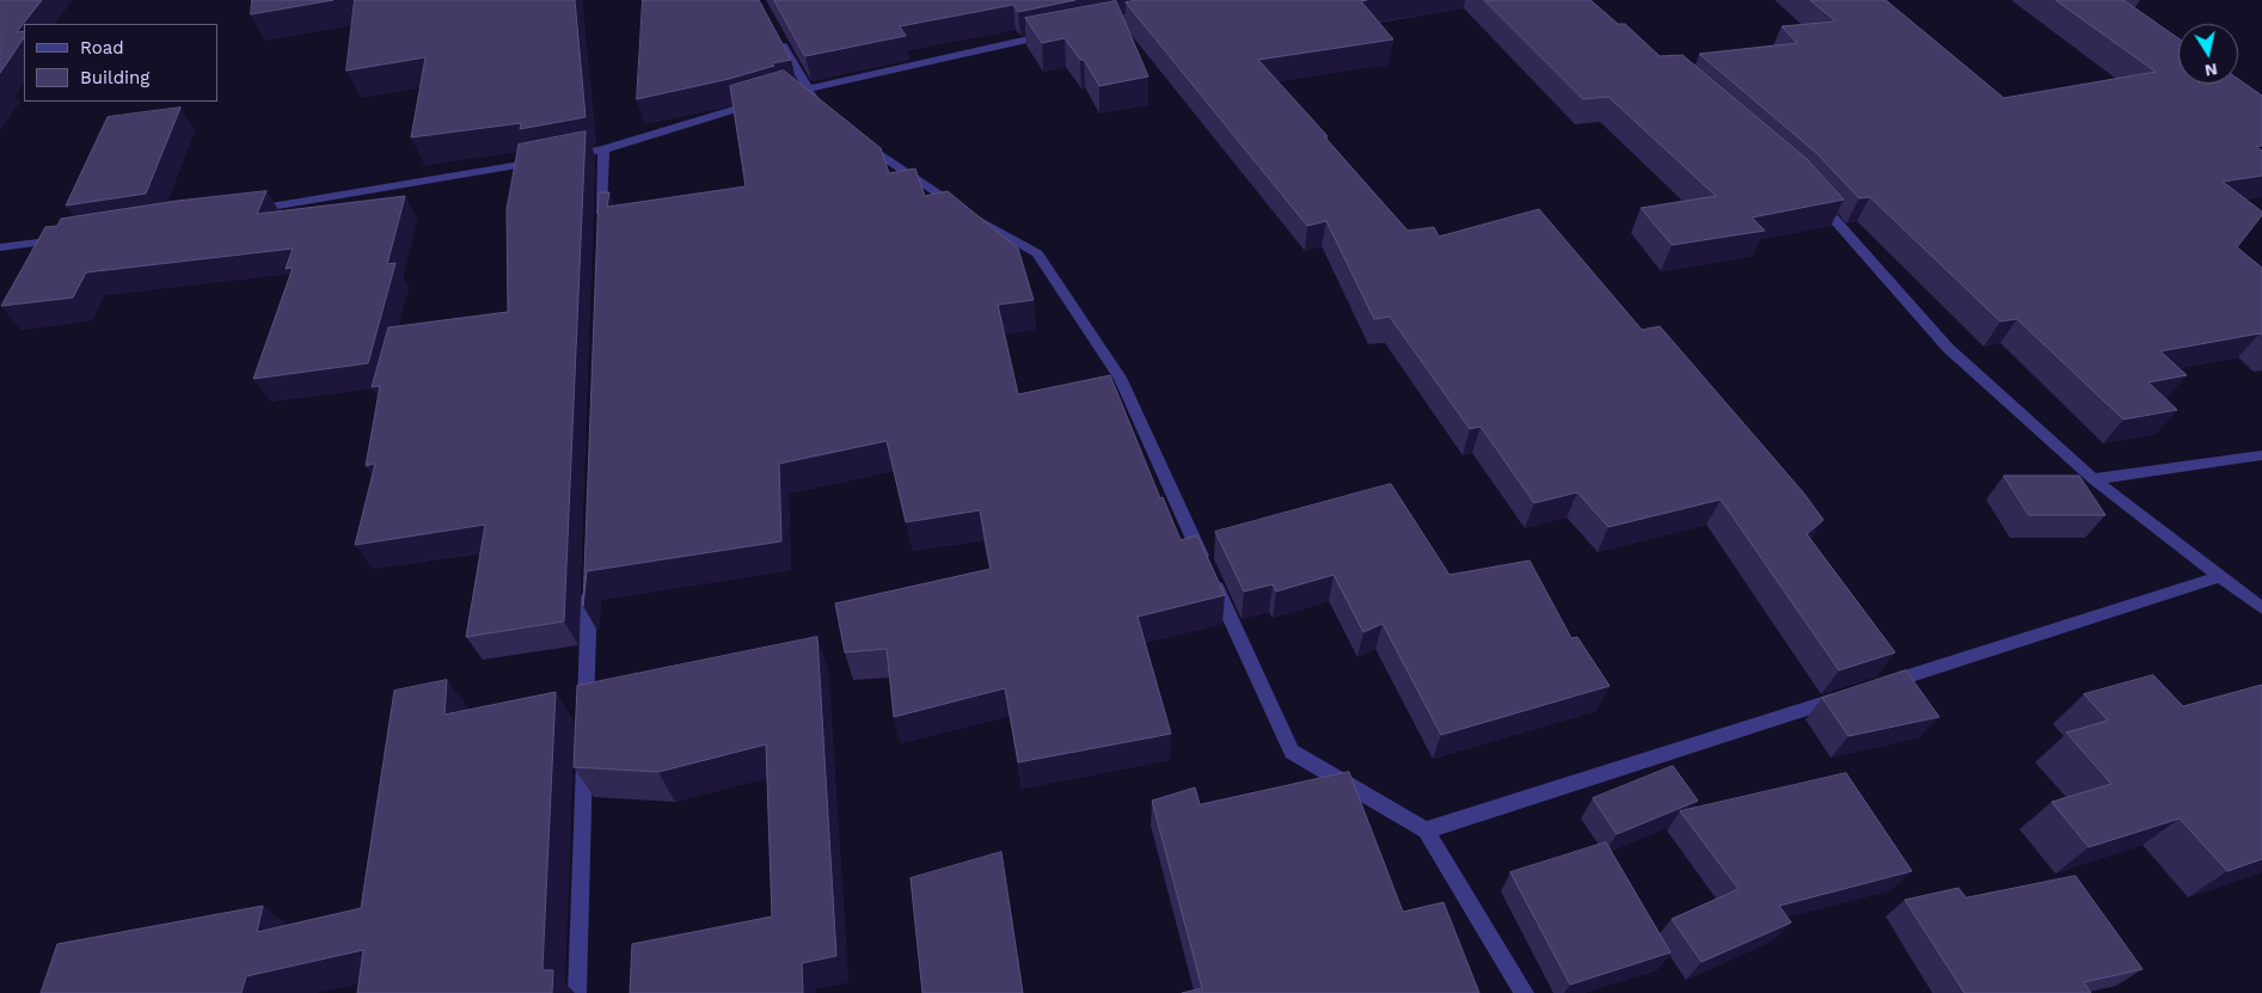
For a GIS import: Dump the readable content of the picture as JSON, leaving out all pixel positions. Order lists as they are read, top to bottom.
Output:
{
  "legend": ["Road", "Building"],
  "north": "bottom"
}
